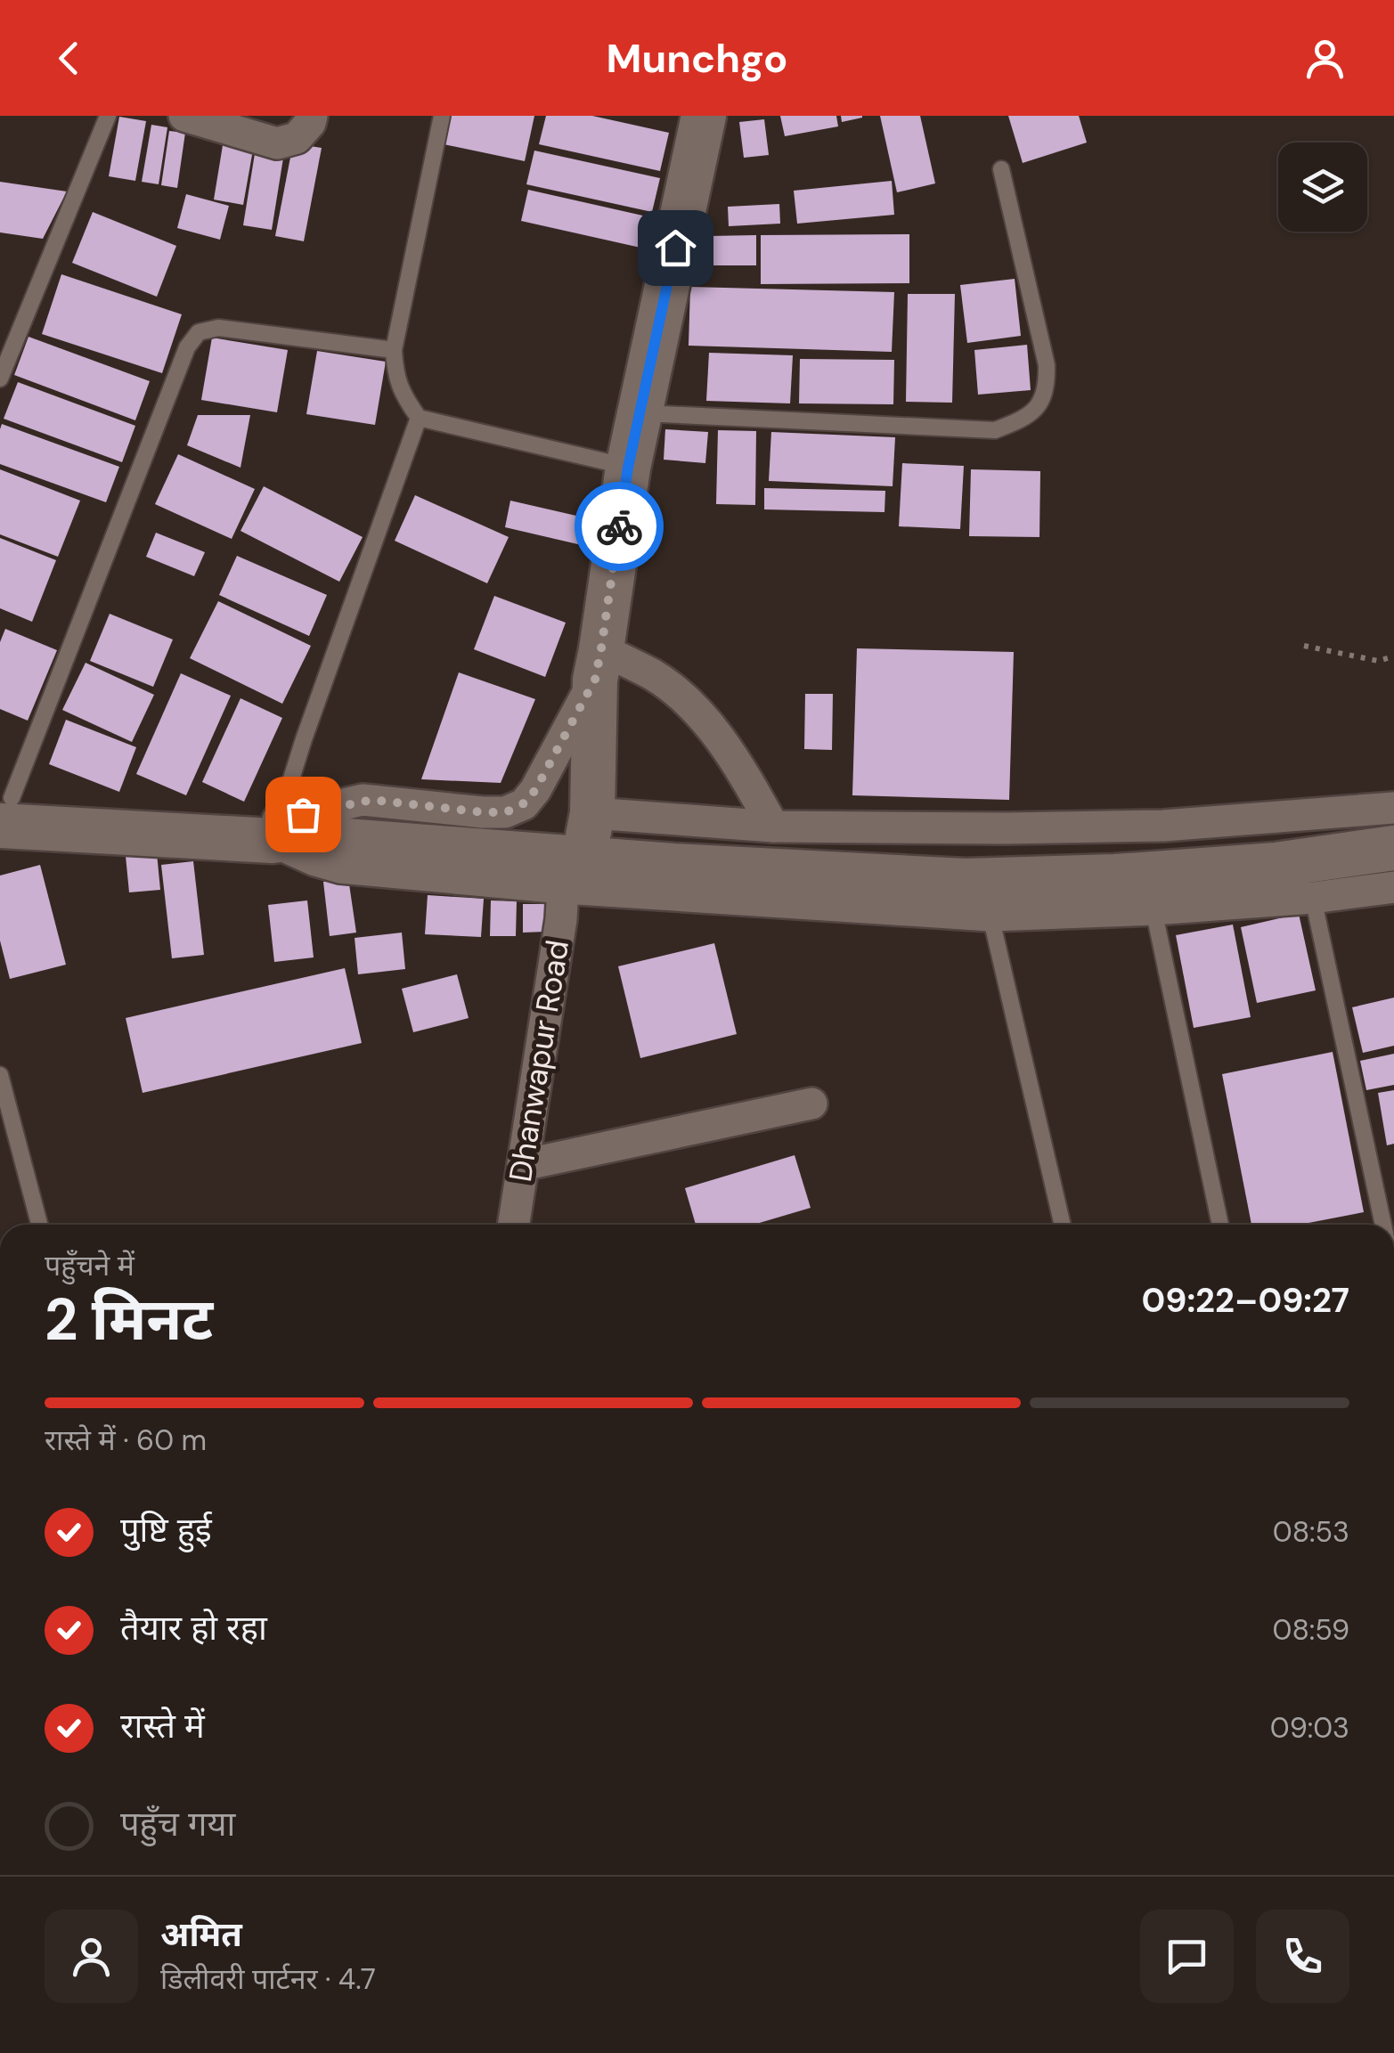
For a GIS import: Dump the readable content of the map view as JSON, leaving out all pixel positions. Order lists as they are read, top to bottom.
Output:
{
  "streets": {
    "street": ["Dhanwapur Road"]
  },
  "page": {
    "header": "Munchgo",
    "heading": ["2 मिनट", "पहुँचने में", "09:22–09:27"],
    "panel": ["अमित", "डिलीवरी पार्टनर · 4.7"],
    "bar": "रास्ते में · 60 m",
    "list": [
      ["पुष्टि हुई", "08:53"],
      ["तैयार हो रहा", "08:59"],
      ["रास्ते में", "09:03"],
      "पहुँच गया"
    ]
  }
}
